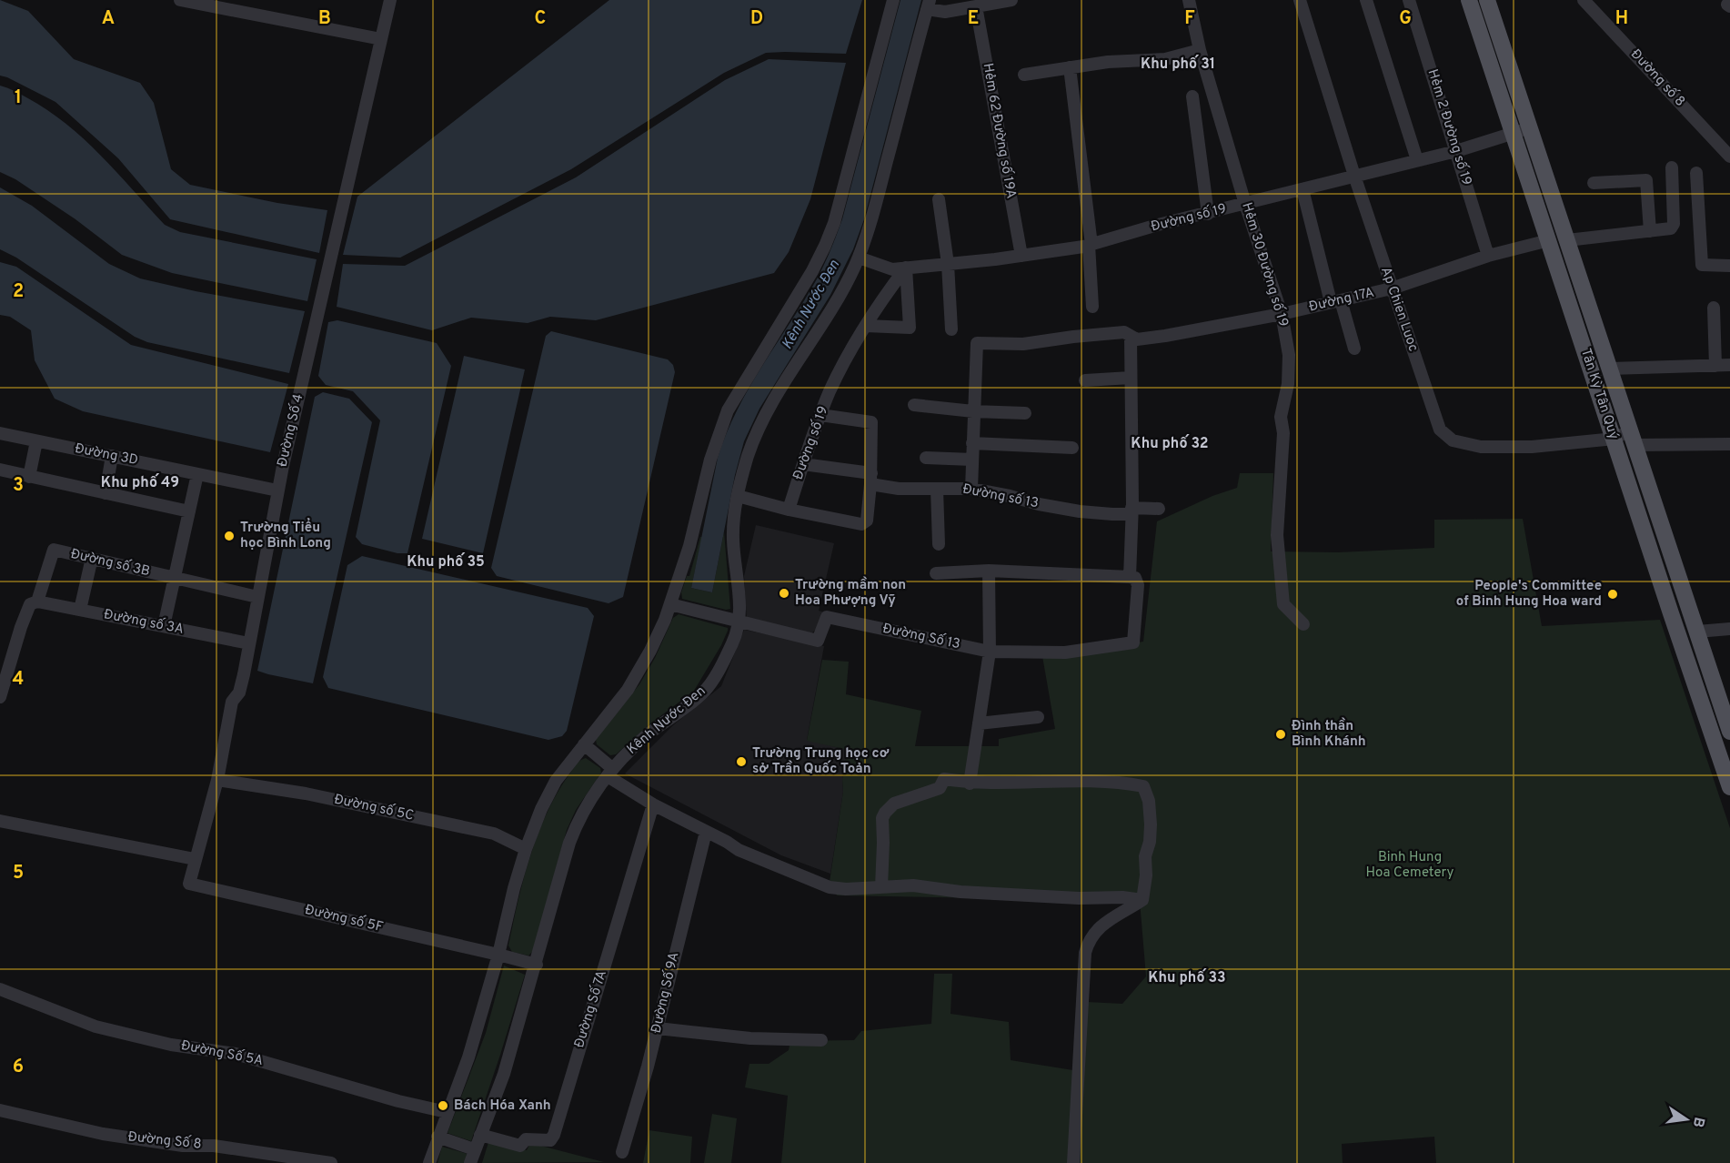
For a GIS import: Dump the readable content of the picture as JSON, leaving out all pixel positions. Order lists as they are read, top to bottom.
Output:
{
  "streets": {
    "main road": ["Tân Kỳ Tân Quý"],
    "street": [
      "Đường số 8",
      "Hẻm 2 Đường số 19",
      "Hẻm 62 Đường số 19A",
      "Đường số 19",
      "Hẻm 30 Đường số 19",
      "Đường 17A",
      "Ap Chien Luoc",
      "Đường Số 4",
      "Đường 3D",
      "Đường số 13",
      "Đường số 3B",
      "Đường số 3A",
      "Đường Số 13",
      "Kênh Nước Đen",
      "Đường số 5C",
      "Đường số 5F",
      "Đường Số 9A",
      "Đường Số 7A",
      "Đường Số 5A",
      "Đường Số 8"
    ]
  },
  "crossings": [
    ["Hẻm 2 Đường số 19", "Đường số 19"],
    ["Hẻm 2 Đường số 19", "Đường 17A"],
    ["Hẻm 62 Đường số 19A", "Đường số 19"],
    ["Đường số 19", "Hẻm 30 Đường số 19"],
    ["Đường số 19", "Ap Chien Luoc"],
    ["Đường số 19", "Tân Kỳ Tân Quý"],
    ["Đường số 19", "Đường số 13"],
    ["Đường số 19", "Kênh Nước Đen"],
    ["Hẻm 30 Đường số 19", "Đường 17A"],
    ["Đường 17A", "Ap Chien Luoc"],
    ["Đường 17A", "Tân Kỳ Tân Quý"],
    ["Ap Chien Luoc", "Tân Kỳ Tân Quý"],
    ["Đường Số 4", "Đường 3D"],
    ["Đường Số 4", "Đường số 3B"],
    ["Đường Số 4", "Đường số 3A"],
    ["Đường Số 4", "Đường số 5C"],
    ["Đường Số 4", "Đường số 5F"],
    ["Đường số 3B", "Đường số 3A"],
    ["Đường Số 13", "Kênh Nước Đen"],
    ["Kênh Nước Đen", "Đường số 5F"],
    ["Kênh Nước Đen", "Đường Số 7A"]
  ],
  "districts": [
    "Khu phố 31",
    "Khu phố 32",
    "Khu phố 49",
    "Khu phố 35",
    "Khu phố 33"
  ],
  "water": ["Kênh Nước Đen"],
  "parks": ["Binh Hung Hoa Cemetery"],
  "places": [
    "Trường Tiểu học Bình Long",
    "Trường mầm non Hoa Phượng Vỹ",
    "People's Committee of Binh Hung Hoa ward",
    "Đình thần Bình Khánh",
    "Trường Trung học cơ sở Trần Quốc Toản",
    "Bách Hóa Xanh"
  ],
  "north": "right",
  "grid": {
    "columns": [
      "A",
      "B",
      "C",
      "D",
      "E",
      "F",
      "G",
      "H"
    ],
    "rows": [
      "1",
      "2",
      "3",
      "4",
      "5",
      "6"
    ]
  }
}
